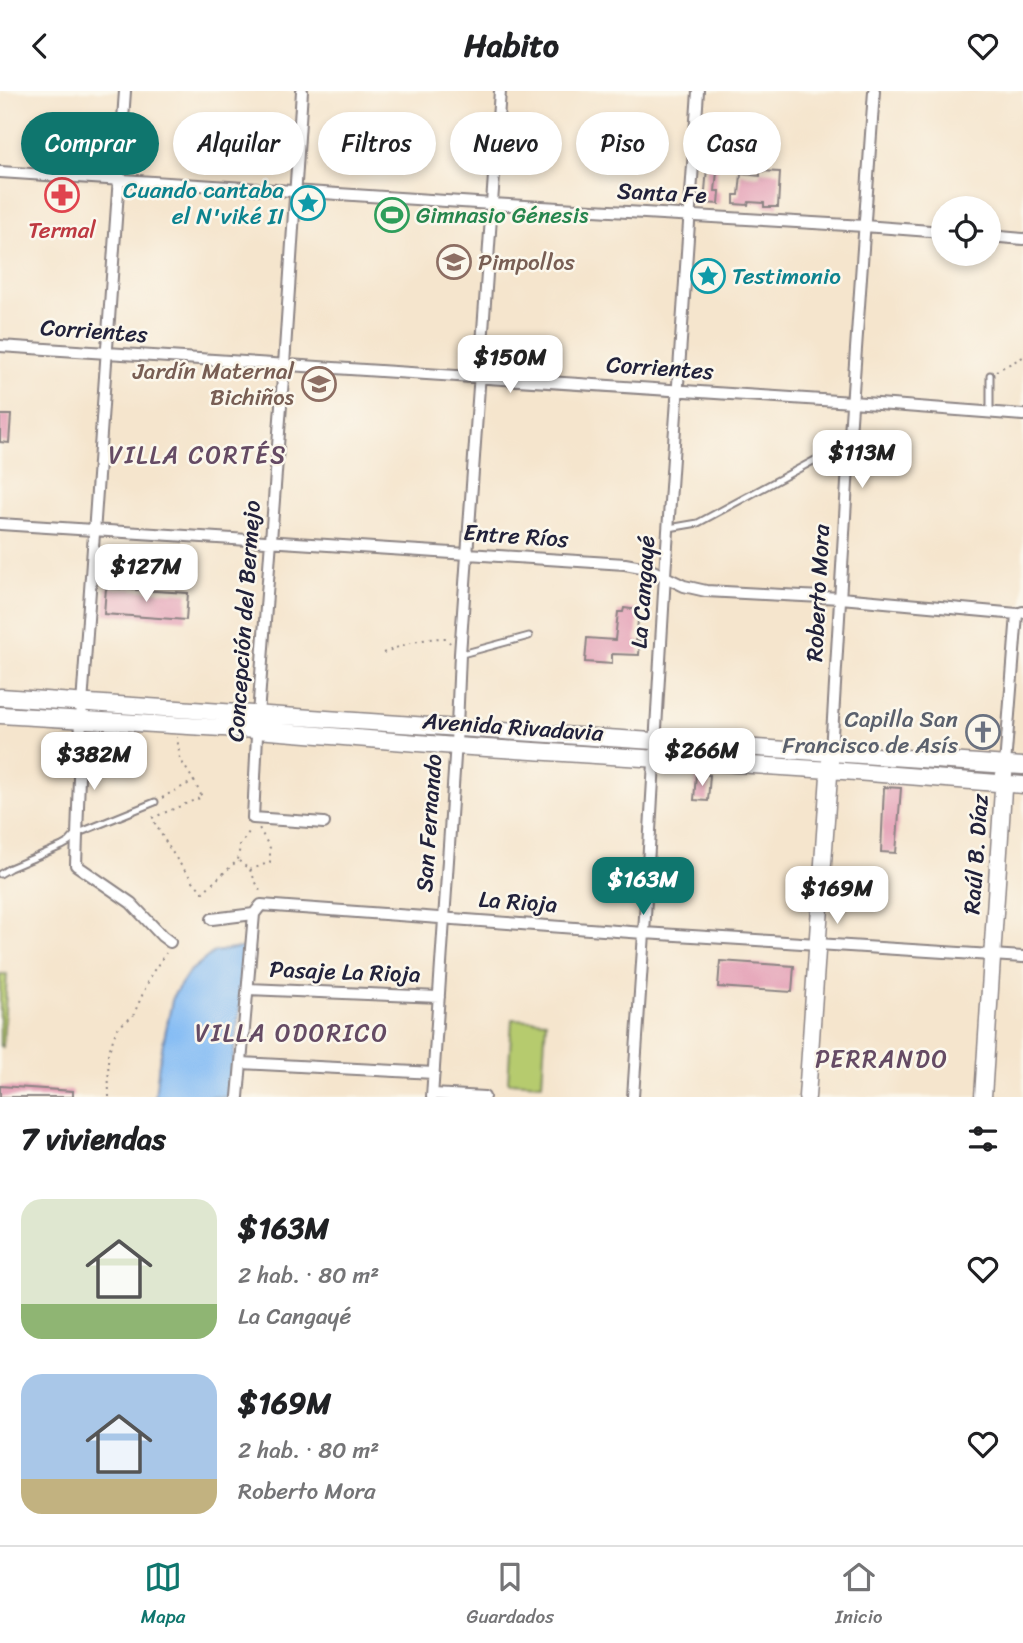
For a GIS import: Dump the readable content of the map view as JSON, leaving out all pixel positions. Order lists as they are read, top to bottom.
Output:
{
  "streets": {
    "street": [
      "Santa Fe",
      "Corrientes",
      "Entre Ríos",
      "La Cangayé",
      "Roberto Mora",
      "Concepción del Bermejo",
      "Avenida Rivadavia",
      "San Fernando",
      "Raúl B. Díaz",
      "La Rioja",
      "Pasaje La Rioja"
    ]
  },
  "crossings": [
    ["Santa Fe", "La Cangayé"],
    ["Santa Fe", "Roberto Mora"],
    ["Santa Fe", "Concepción del Bermejo"],
    ["Santa Fe", "San Fernando"],
    ["Corrientes", "La Cangayé"],
    ["Corrientes", "Roberto Mora"],
    ["Corrientes", "Concepción del Bermejo"],
    ["Corrientes", "San Fernando"],
    ["Entre Ríos", "La Cangayé"],
    ["Entre Ríos", "Roberto Mora"],
    ["Entre Ríos", "Concepción del Bermejo"],
    ["Entre Ríos", "San Fernando"],
    ["Entre Ríos", "Raúl B. Díaz"],
    ["La Cangayé", "Avenida Rivadavia"],
    ["La Cangayé", "La Rioja"],
    ["Roberto Mora", "Avenida Rivadavia"],
    ["Roberto Mora", "La Rioja"],
    ["Concepción del Bermejo", "Avenida Rivadavia"],
    ["Avenida Rivadavia", "San Fernando"],
    ["Avenida Rivadavia", "Raúl B. Díaz"],
    ["San Fernando", "La Rioja"],
    ["San Fernando", "Pasaje La Rioja"],
    ["Raúl B. Díaz", "La Rioja"]
  ],
  "districts": ["VILLA CORTÉS", "VILLA ODORICO", "PERRANDO"],
  "places": {
    "pharmacy": ["Termal"],
    "place": ["Cuando cantaba el N'viké II", "Testimonio"],
    "sports": ["Gimnasio Génesis"],
    "school or university": ["Pimpollos", "Jardín Maternal Bichiños"],
    "church": ["Capilla San Francisco de Asís"]
  },
  "page": {
    "header": "Habito",
    "chip": [
      "Comprar",
      "Alquilar",
      "Filtros",
      "Nuevo",
      "Piso",
      "Casa"
    ],
    "price": [
      "$150M",
      "$113M",
      "$127M",
      "$266M",
      "$382M",
      "$163M",
      "$169M"
    ],
    "heading": "7 viviendas",
    "list": [
      {
        "name": "$163M",
        "note": "2 hab. · 80 m² · La Cangayé"
      },
      {
        "name": "$169M",
        "note": "2 hab. · 80 m² · Roberto Mora"
      }
    ],
    "tabs": ["Mapa", "Guardados", "Inicio"]
  }
}
